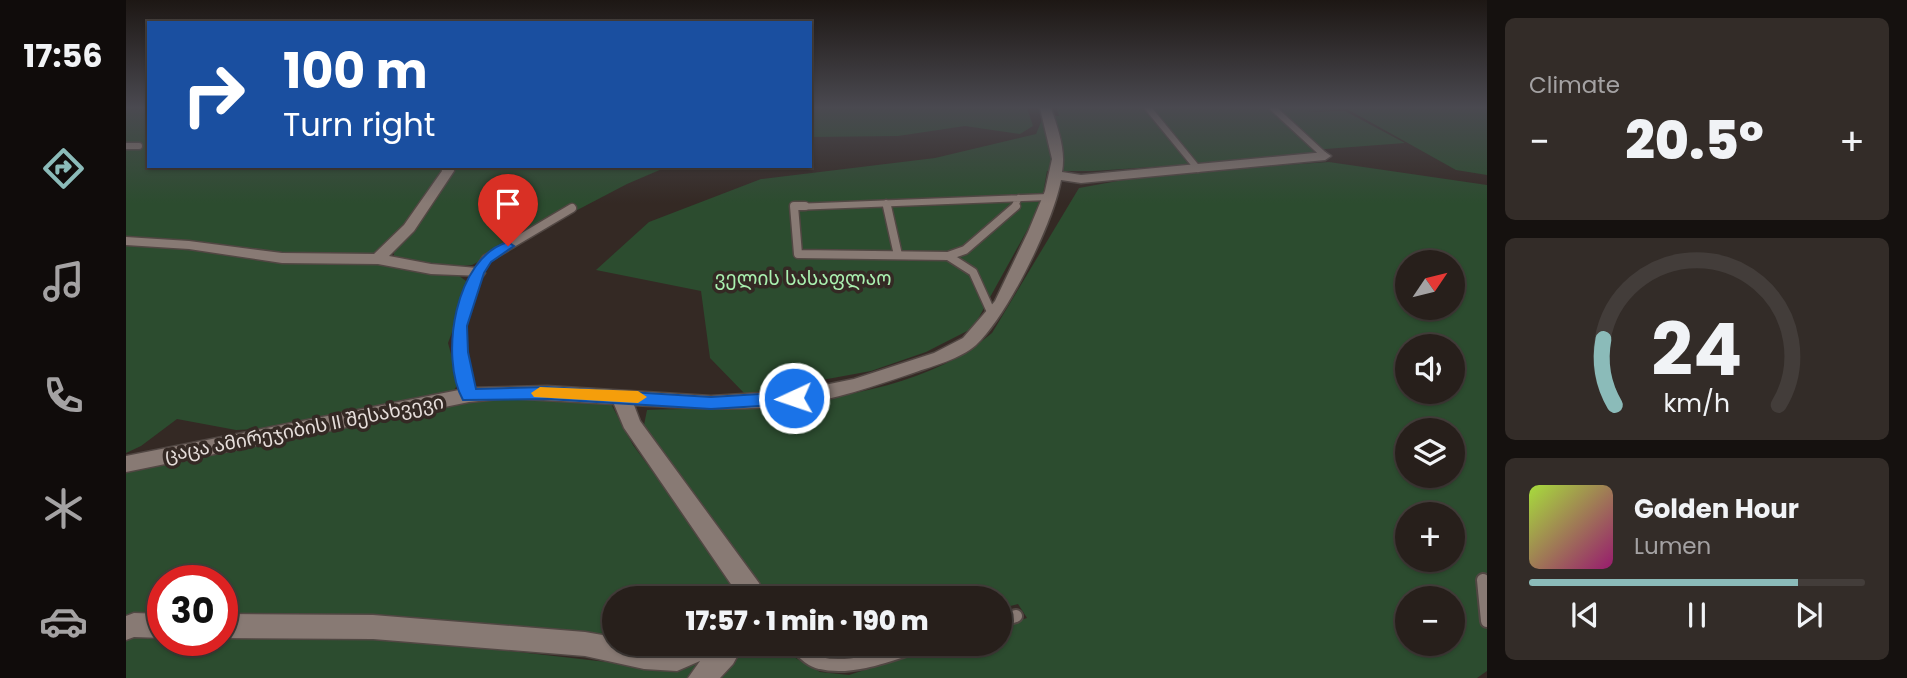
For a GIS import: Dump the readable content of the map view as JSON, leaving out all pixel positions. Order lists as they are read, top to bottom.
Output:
{
  "streets": {
    "street": ["ცაცა ამირეჯიბის II შესახვევი"]
  },
  "parks": ["ველის სასაფლაო"],
  "north": "top right",
  "page": {
    "tabs": "17:56",
    "tile": "Climate",
    "turn": ["100 m", "Turn right"],
    "heat": ["−", "20.5°", "+"],
    "map_buttons": ["+", "−"],
    "song": ["Golden Hour", "Lumen"],
    "limit": "30",
    "trip": "17:57 · 1 min · 190 m",
    "gauge": ["24", "km/h"]
  }
}
